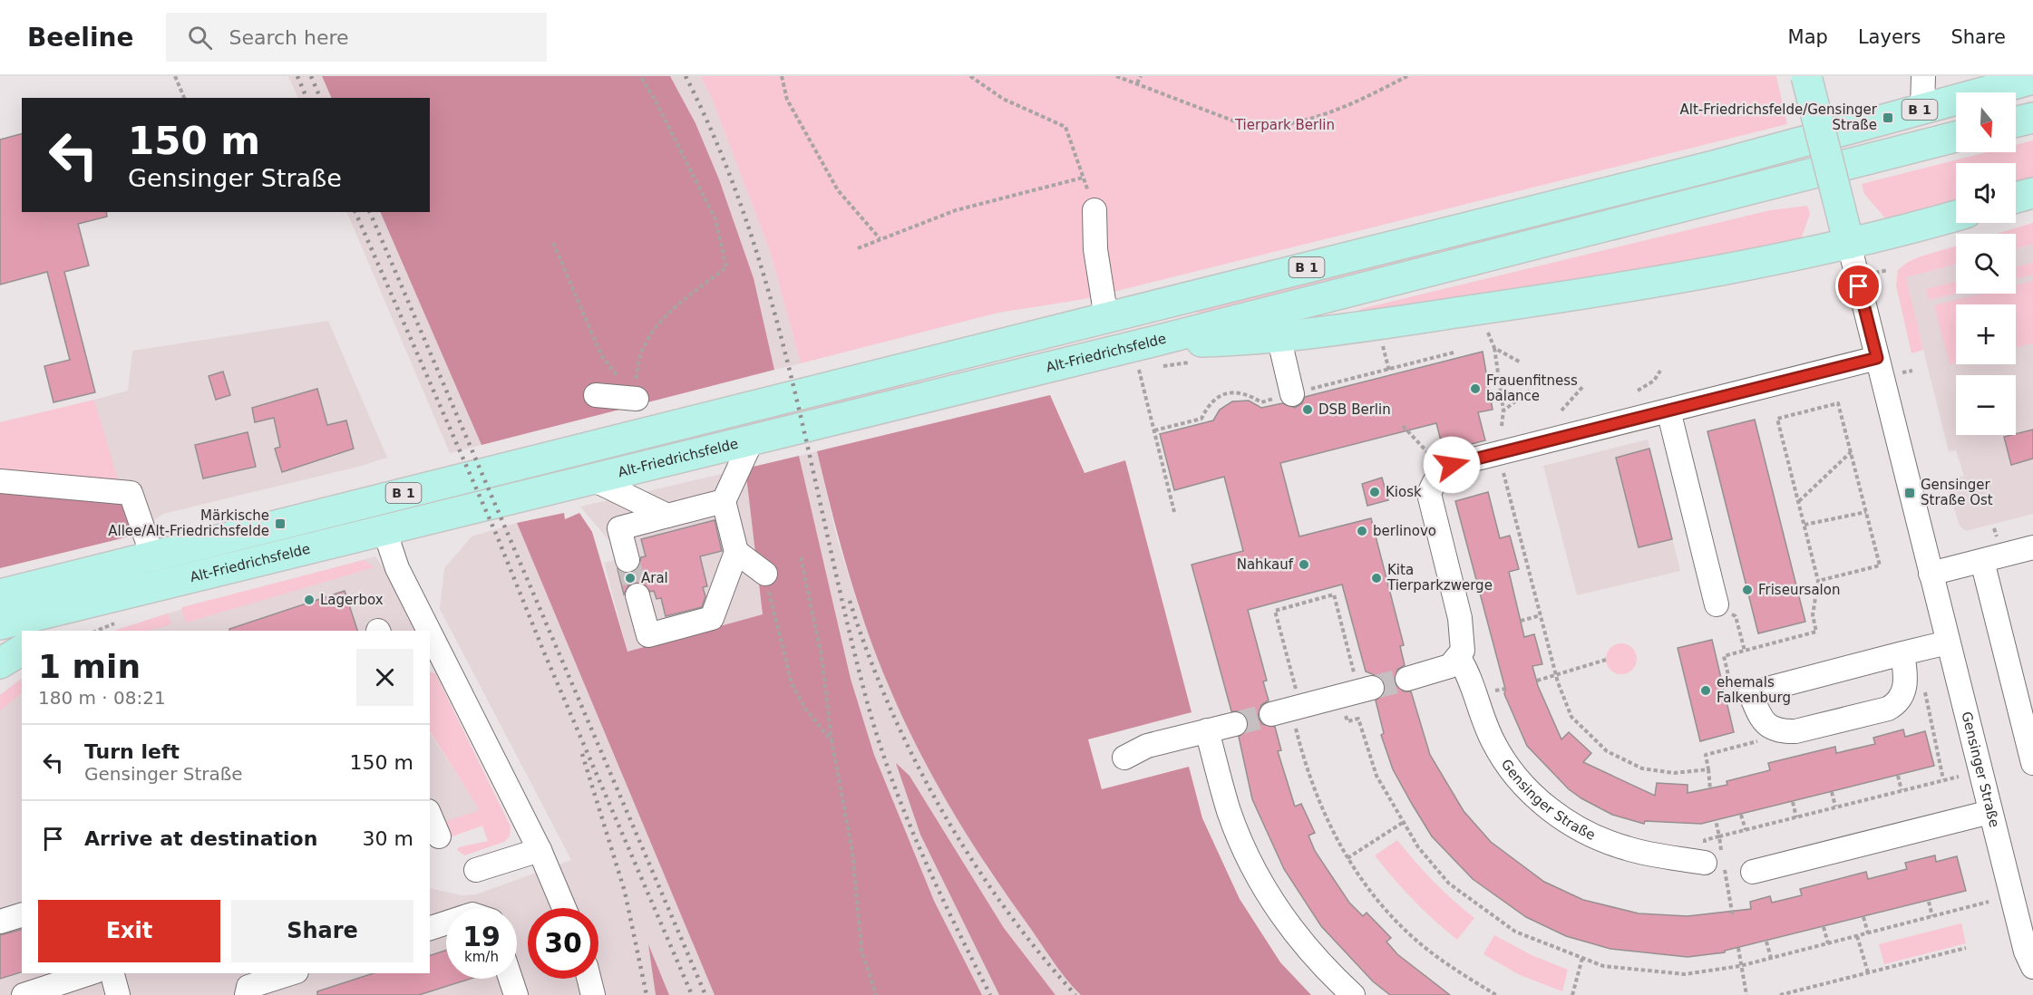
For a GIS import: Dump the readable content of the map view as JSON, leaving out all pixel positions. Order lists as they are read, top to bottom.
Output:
{
  "streets": {
    "main road": ["B 1", "Alt-Friedrichsfelde"],
    "street": ["Gensinger Straße"]
  },
  "parks": ["Tierpark Berlin"],
  "places": {
    "transit": ["Alt-Friedrichsfelde/Gensinger Straße", "Gensinger Straße Ost", "Märkische Allee/Alt-Friedrichsfelde"],
    "other": [
      "Frauenfitness balance",
      "DSB Berlin",
      "Kiosk",
      "berlinovo",
      "Nahkauf",
      "Aral",
      "Kita Tierparkzwerge",
      "Friseursalon",
      "Lagerbox",
      "ehemals Falkenburg"
    ]
  },
  "north": "bottom",
  "page": {
    "header": "Beeline",
    "search": "Search here",
    "nav": ["Map", "Layers", "Share"],
    "map_buttons": ["+", "−"],
    "turn": ["150 m", "Gensinger Straße"],
    "heading": ["1 min", "180 m · 08:21"],
    "list": [
      {
        "name": "Turn left",
        "note": "Gensinger Straße",
        "value": "150 m"
      },
      {
        "name": "Arrive at destination",
        "value": "30 m"
      }
    ],
    "buttons": ["Exit", "Share"],
    "speed": "19 km/h",
    "limit": "30"
  }
}
